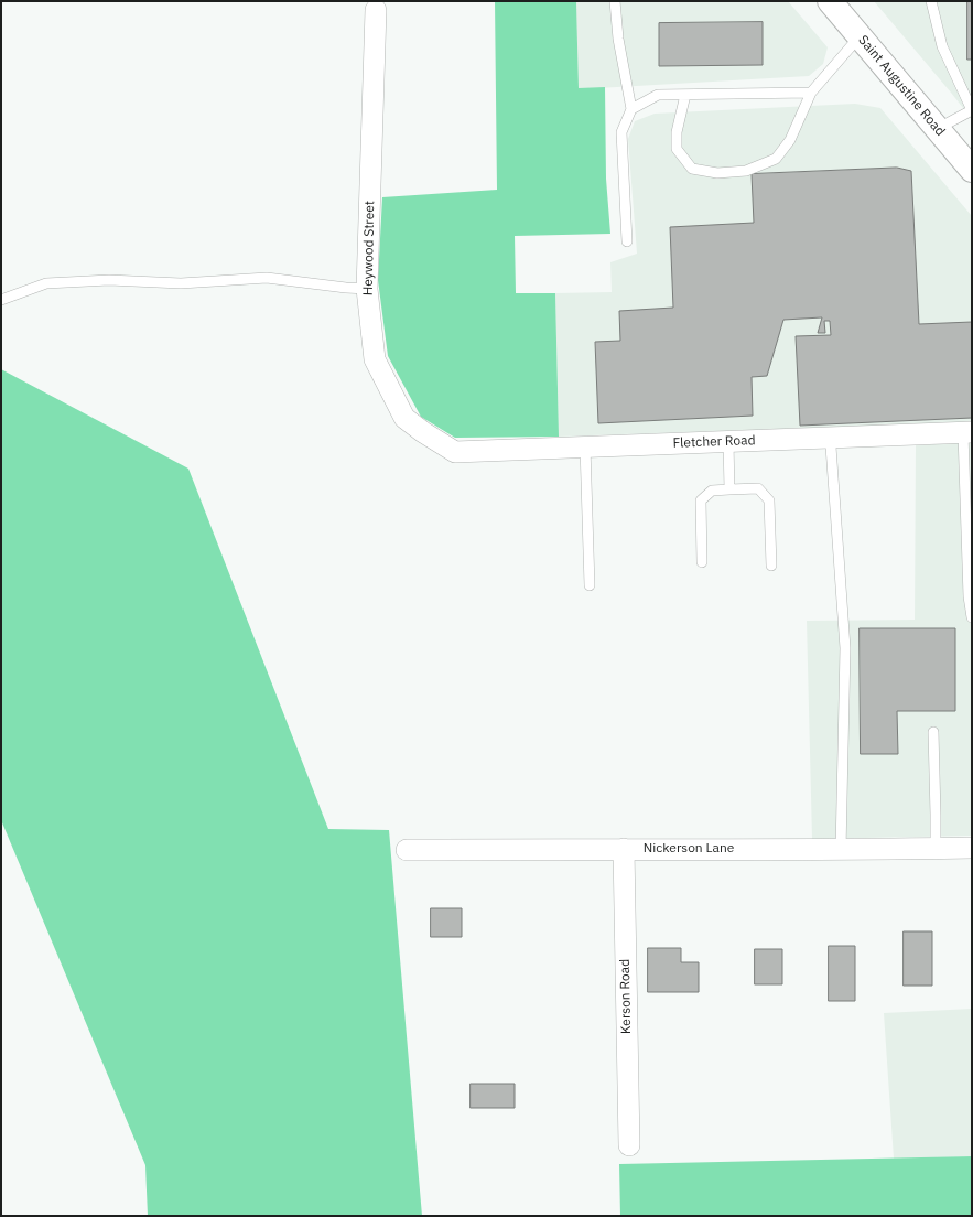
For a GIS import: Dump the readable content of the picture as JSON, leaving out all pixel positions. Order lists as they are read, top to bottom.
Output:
{
  "streets": {
    "main road": ["Saint Augustine Road"],
    "street": [
      "Heywood Street",
      "Fletcher Road",
      "Nickerson Lane",
      "Kerson Road"
    ]
  },
  "crossings": [
    ["Heywood Street", "Fletcher Road"],
    ["Nickerson Lane", "Kerson Road"]
  ]
}
